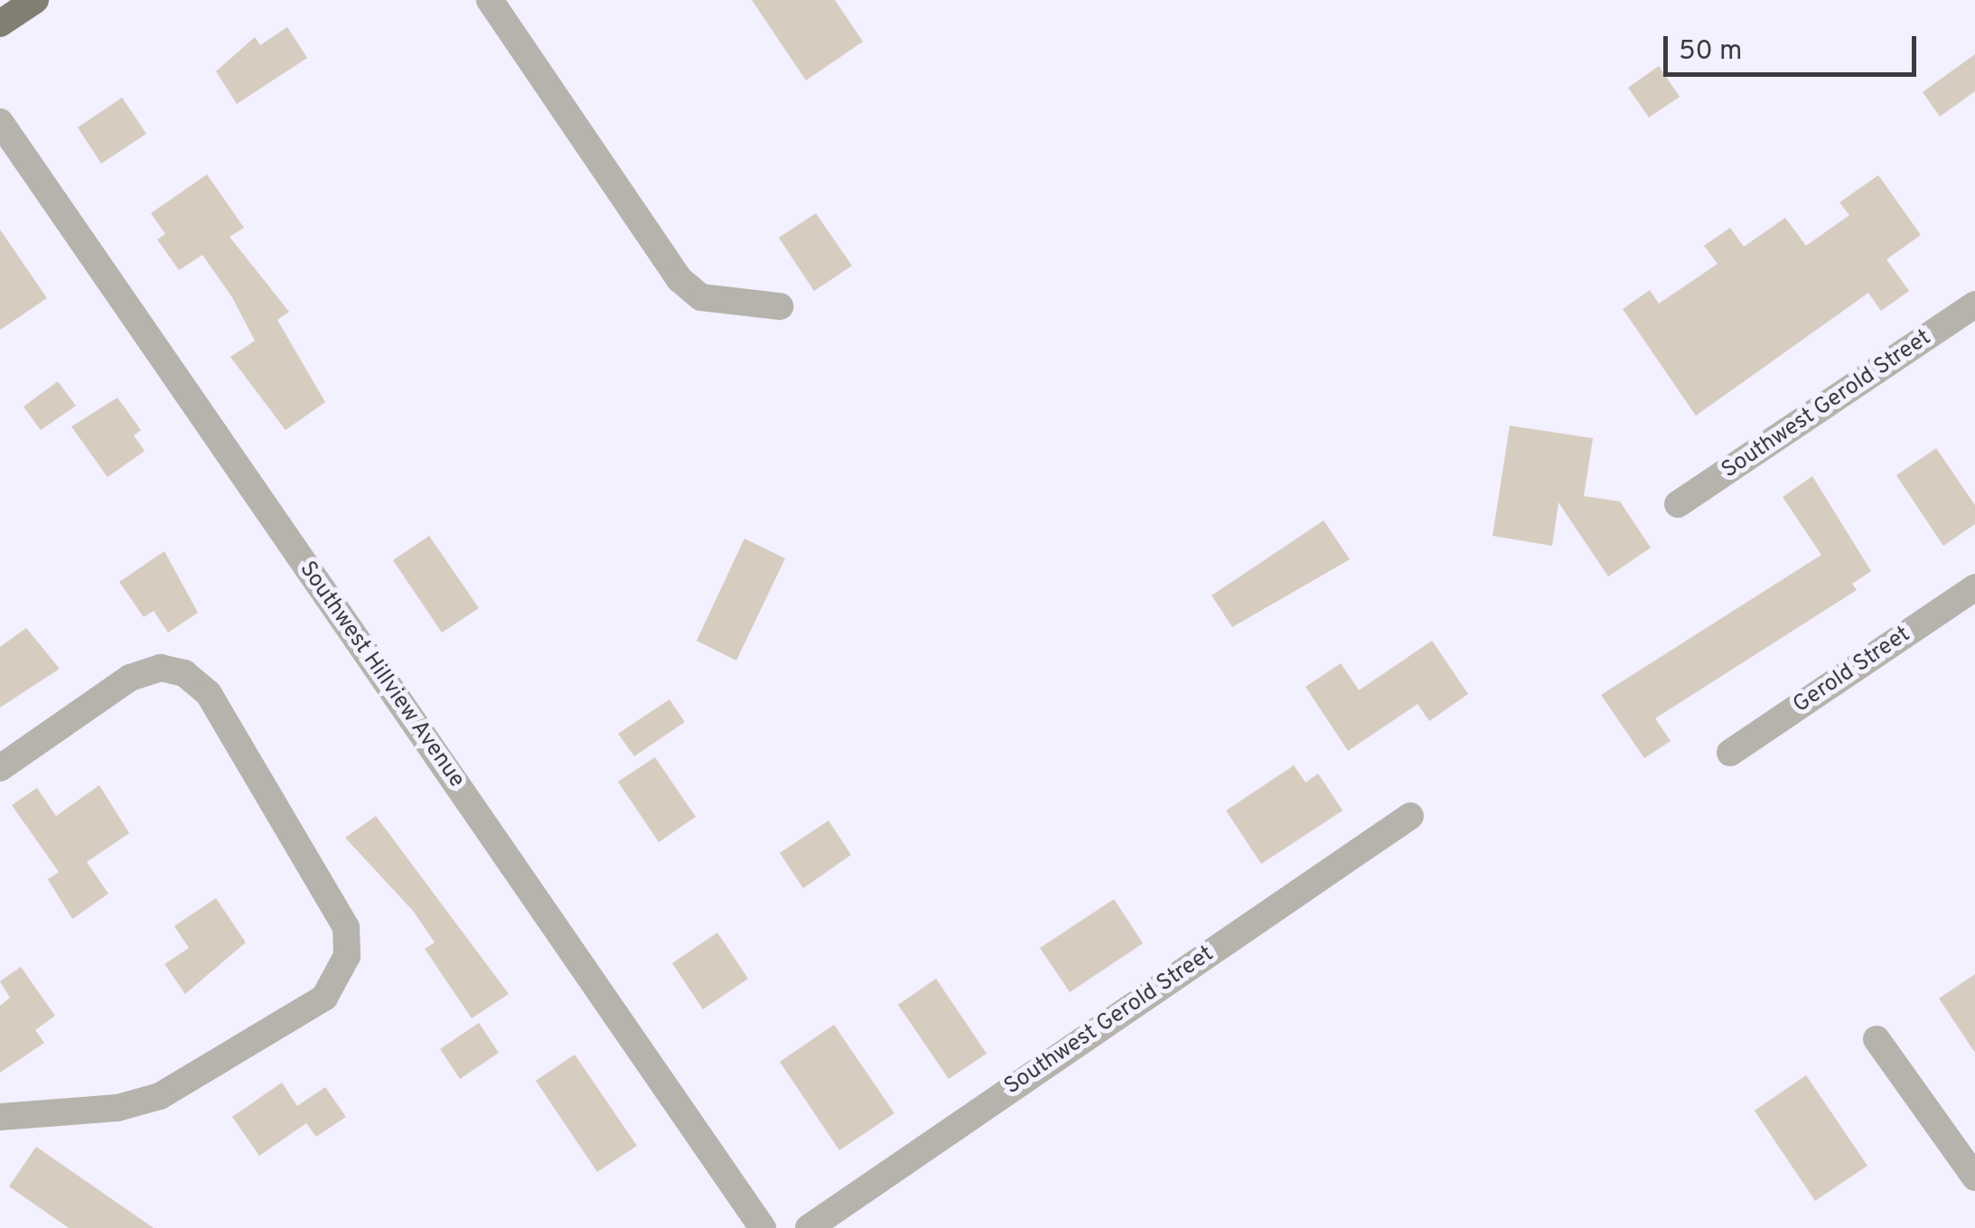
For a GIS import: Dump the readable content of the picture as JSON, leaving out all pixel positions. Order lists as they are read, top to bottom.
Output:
{
  "streets": {
    "street": ["Southwest Gerold Street", "Gerold Street", "Southwest Hillview Avenue"]
  },
  "scale_bar": "50 m"
}
